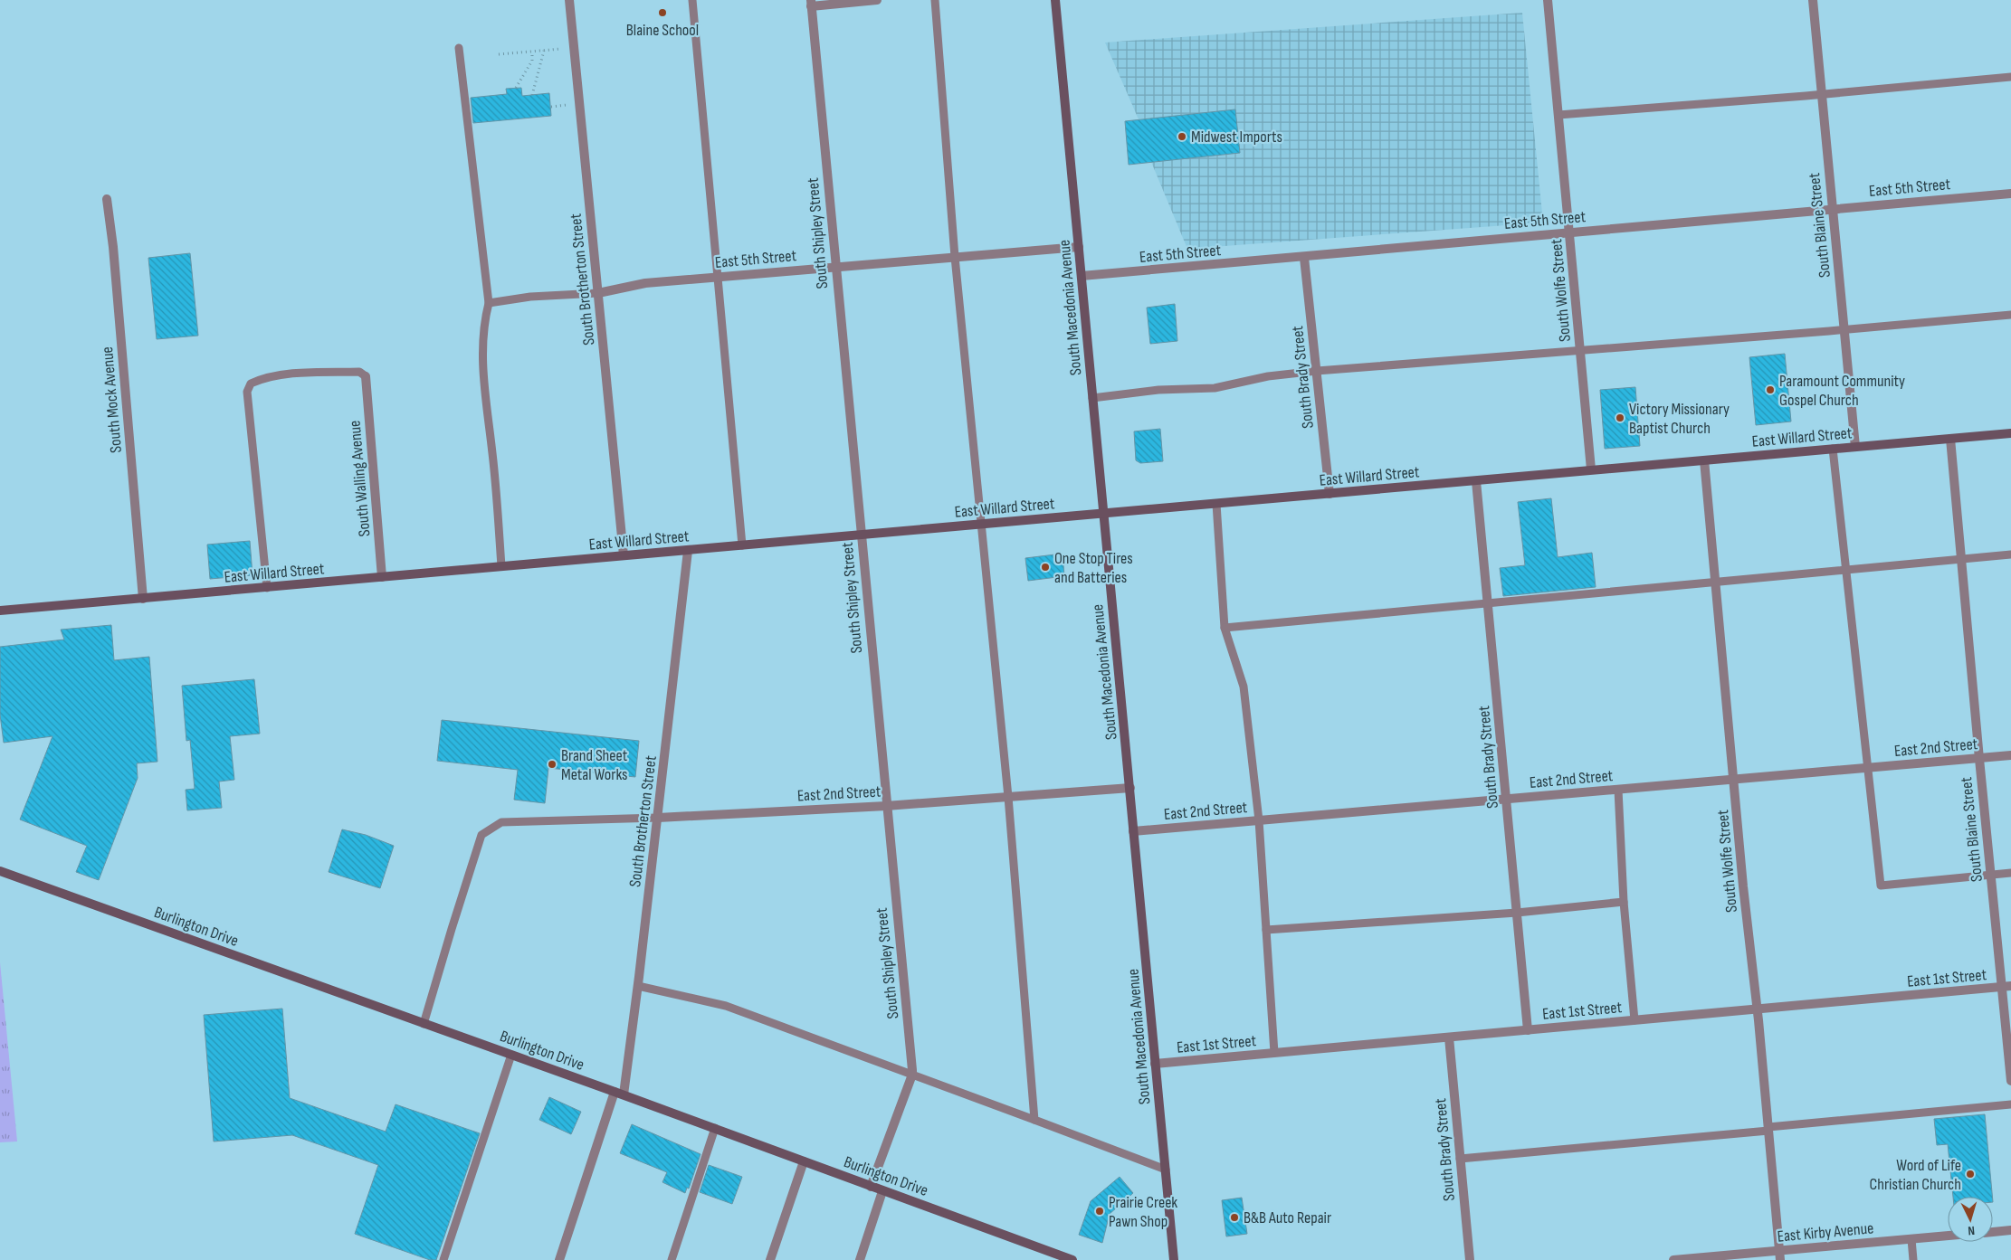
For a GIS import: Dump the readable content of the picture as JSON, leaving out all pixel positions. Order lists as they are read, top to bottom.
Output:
{
  "streets": {
    "street": [
      "East 5th Street",
      "South Blaine Street",
      "South Shipley Street",
      "South Brotherton Street",
      "South Wolfe Street",
      "South Macedonia Avenue",
      "South Brady Street",
      "South Mock Avenue",
      "East Willard Street",
      "South Walling Avenue",
      "East 2nd Street",
      "Burlington Drive",
      "East 1st Street",
      "East Kirby Avenue"
    ]
  },
  "crossings": [
    ["East 5th Street", "South Blaine Street"],
    ["East 5th Street", "South Shipley Street"],
    ["East 5th Street", "South Brotherton Street"],
    ["East 5th Street", "South Wolfe Street"],
    ["East 5th Street", "South Macedonia Avenue"],
    ["East 5th Street", "South Brady Street"],
    ["South Blaine Street", "East Willard Street"],
    ["South Blaine Street", "East 2nd Street"],
    ["South Blaine Street", "East 1st Street"],
    ["South Shipley Street", "East Willard Street"],
    ["South Shipley Street", "East 2nd Street"],
    ["South Shipley Street", "Burlington Drive"],
    ["South Brotherton Street", "East Willard Street"],
    ["South Brotherton Street", "East 2nd Street"],
    ["South Brotherton Street", "Burlington Drive"],
    ["South Wolfe Street", "East Willard Street"],
    ["South Wolfe Street", "East 2nd Street"],
    ["South Wolfe Street", "East 1st Street"],
    ["South Wolfe Street", "East Kirby Avenue"],
    ["South Macedonia Avenue", "East Willard Street"],
    ["South Macedonia Avenue", "East 2nd Street"],
    ["South Macedonia Avenue", "East 1st Street"],
    ["South Brady Street", "East Willard Street"],
    ["South Brady Street", "East 2nd Street"],
    ["South Brady Street", "East 1st Street"],
    ["South Mock Avenue", "East Willard Street"],
    ["East Willard Street", "South Walling Avenue"]
  ],
  "places": [
    "Blaine School",
    "Midwest Imports",
    "Paramount Community Gospel Church",
    "Victory Missionary Baptist Church",
    "One Stop Tires and Batteries",
    "Brand Sheet Metal Works",
    "Word of Life Christian Church",
    "Prairie Creek Pawn Shop",
    "B&B Auto Repair"
  ],
  "north": "bottom"
}
